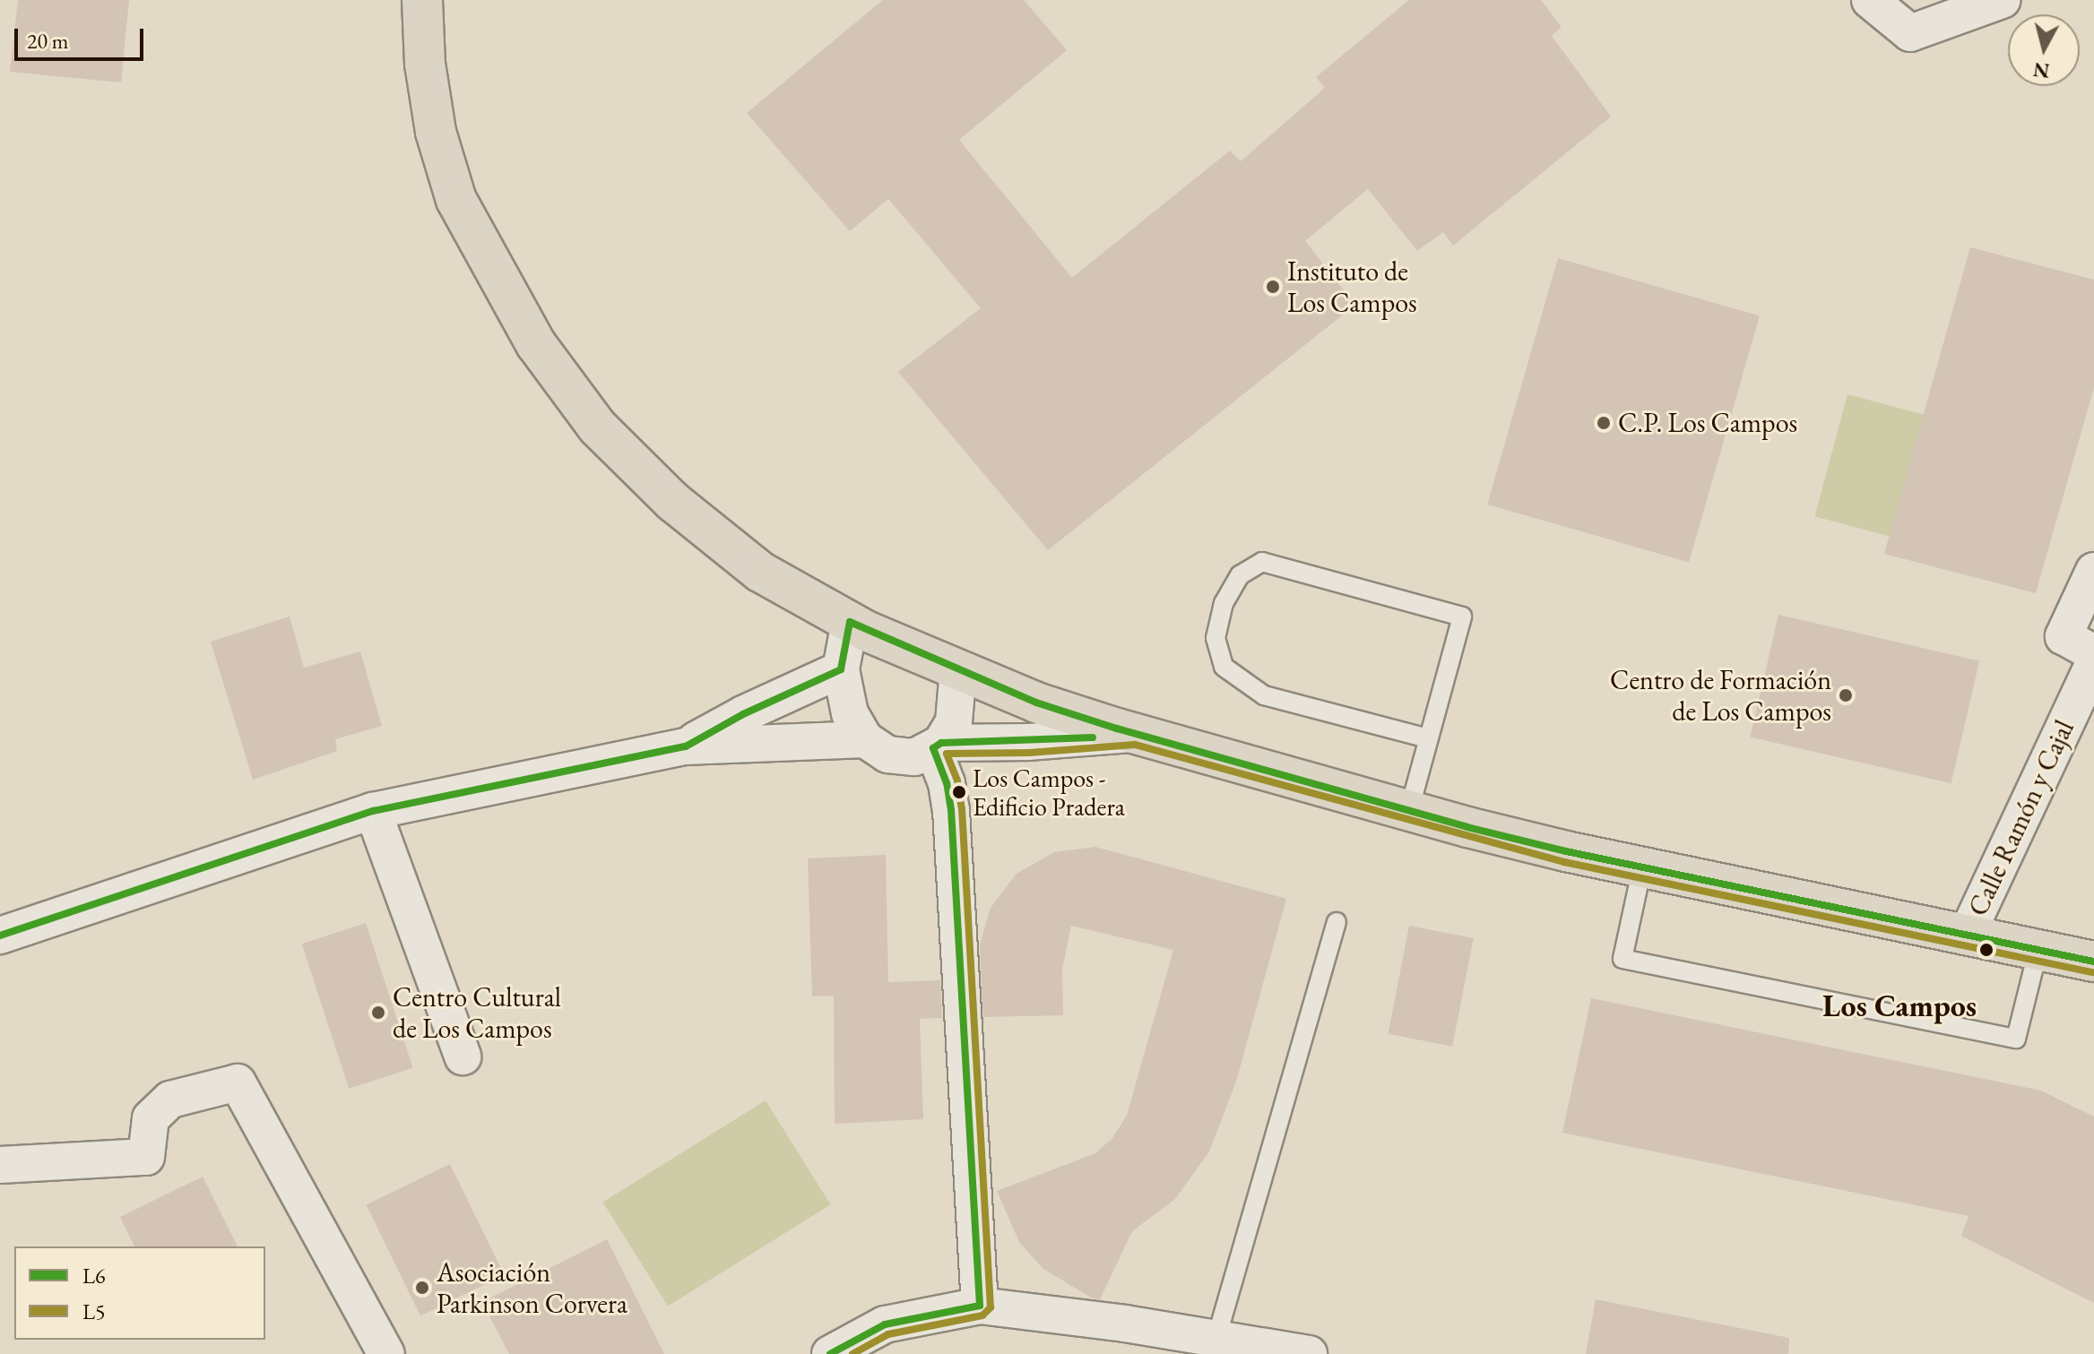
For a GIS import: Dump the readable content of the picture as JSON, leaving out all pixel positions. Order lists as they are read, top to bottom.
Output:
{
  "streets": {
    "street": ["Calle Ramón y Cajal"]
  },
  "districts": ["Los Campos"],
  "places": [
    "Instituto de Los Campos",
    "C.P. Los Campos",
    "Centro de Formación de Los Campos",
    "Los Campos - Edificio Pradera",
    "Centro Cultural de Los Campos",
    "Asociación Parkinson Corvera"
  ],
  "lines": ["transit line L6", "transit line L5"],
  "legend": ["L6", "L5"],
  "scale_bar": "20 m",
  "north": "bottom"
}
